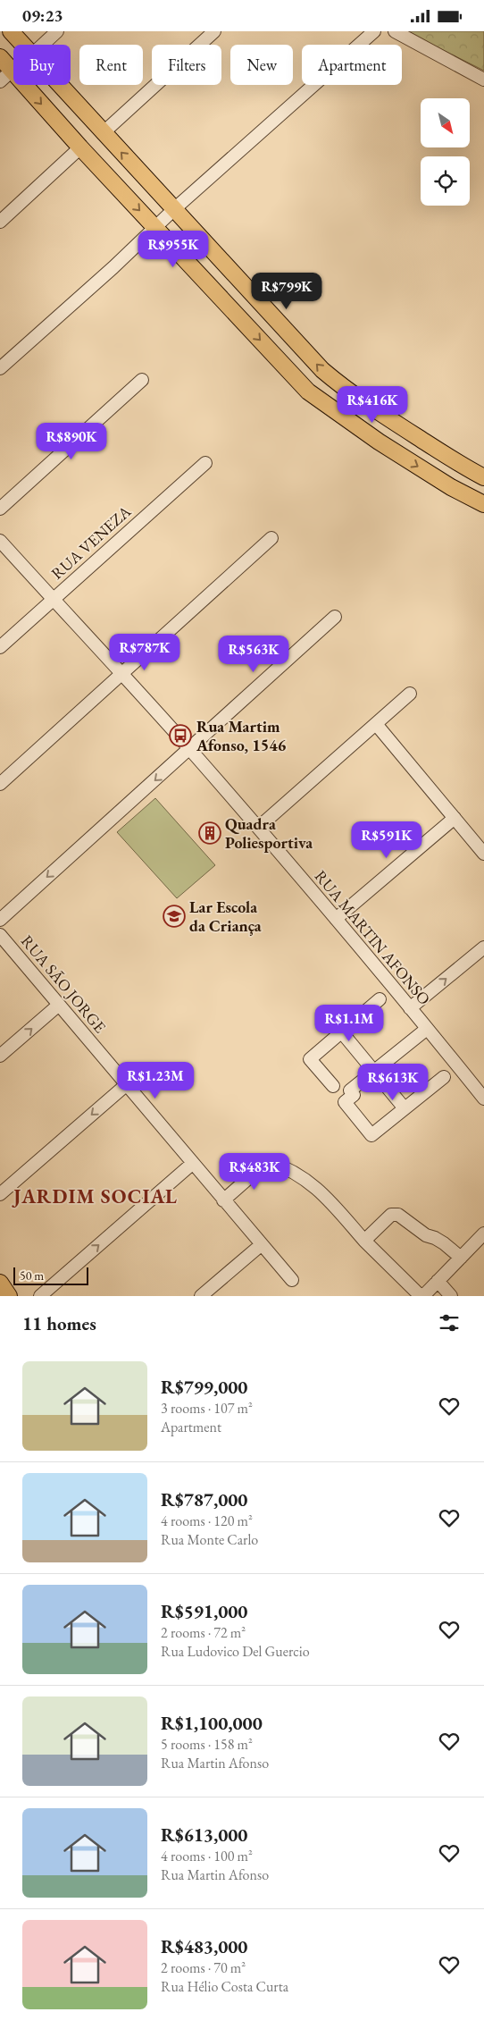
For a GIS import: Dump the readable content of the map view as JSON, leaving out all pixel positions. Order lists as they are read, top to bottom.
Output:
{
  "streets": {
    "street": ["RUA VENEZA", "RUA MARTIN AFONSO", "RUA SÃO JORGE"]
  },
  "crossings": [
    ["RUA VENEZA", "RUA MARTIN AFONSO"]
  ],
  "districts": ["JARDIM SOCIAL"],
  "places": {
    "bus stop": ["Rua Martim Afonso, 1546"],
    "building": ["Quadra Poliesportiva"],
    "school or university": ["Lar Escola da Criança"]
  },
  "scale_bar": "50 m",
  "north": "bottom right",
  "page": {
    "status": "09:23",
    "chip": [
      "Buy",
      "Rent",
      "Filters",
      "New",
      "Apartment"
    ],
    "price": [
      "R$955K",
      "R$799K",
      "R$416K",
      "R$890K",
      "R$787K",
      "R$563K",
      "R$591K",
      "R$1.1M",
      "R$1.23M",
      "R$613K",
      "R$483K"
    ],
    "scale": "50 m",
    "heading": "11 homes",
    "list": [
      {
        "name": "R$799,000",
        "note": "3 rooms · 107 m² · Apartment"
      },
      {
        "name": "R$787,000",
        "note": "4 rooms · 120 m² · Rua Monte Carlo"
      },
      {
        "name": "R$591,000",
        "note": "2 rooms · 72 m² · Rua Ludovico Del Guercio"
      },
      {
        "name": "R$1,100,000",
        "note": "5 rooms · 158 m² · Rua Martin Afonso"
      },
      {
        "name": "R$613,000",
        "note": "4 rooms · 100 m² · Rua Martin Afonso"
      },
      {
        "name": "R$483,000",
        "note": "2 rooms · 70 m² · Rua Hélio Costa Curta"
      }
    ]
  }
}
